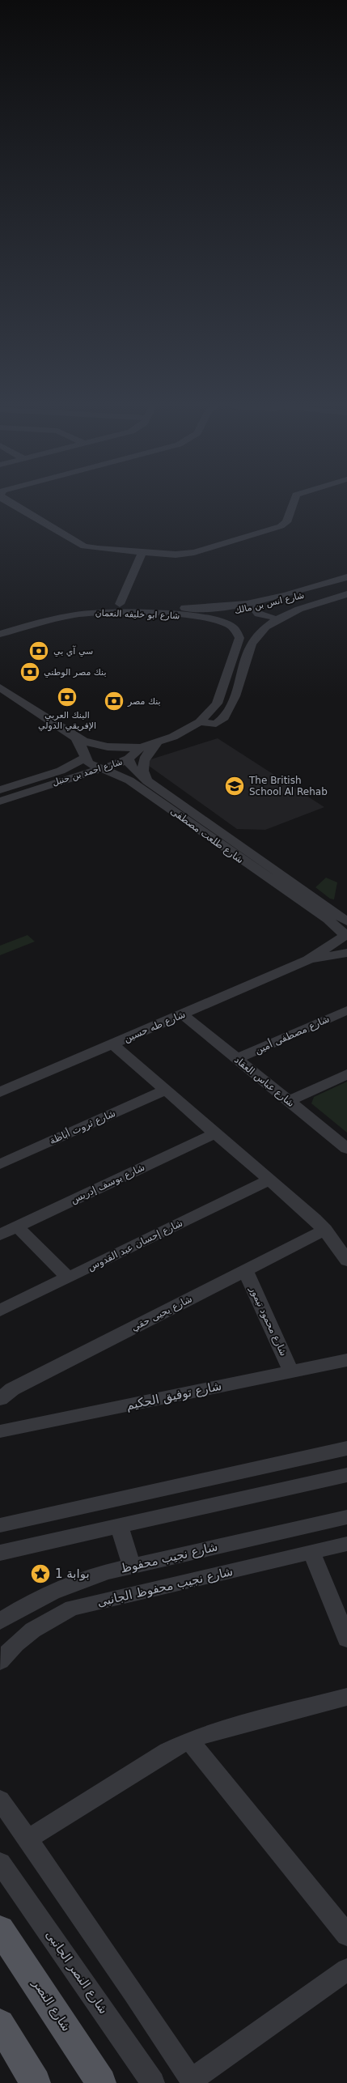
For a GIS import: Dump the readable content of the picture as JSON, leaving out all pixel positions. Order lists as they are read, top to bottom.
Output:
{
  "streets": {
    "main road": ["شارع النصر"],
    "street": [
      "شارع انس بن مالك",
      "شارع ابو خليفه النعمان",
      "شارع احمد بن حنبل",
      "شارع طلعت مصطفى",
      "شارع طه حسين",
      "شارع مصطفى أمين",
      "شارع عباس العقاد",
      "شارع ثروت أباظة",
      "شارع يوسف إدريس",
      "شارع إحسان عبد القدوس",
      "شارع يحيى حقي",
      "شارع محمود تيمور",
      "شارع توفيق الحكيم",
      "شارع نجيب محفوظ",
      "شارع نجيب محفوظ الجانبى",
      "شارع النصر الجانبى"
    ]
  },
  "crossings": [
    ["شارع انس بن مالك", "شارع ابو خليفه النعمان"],
    ["شارع انس بن مالك", "شارع احمد بن حنبل"],
    ["شارع ابو خليفه النعمان", "شارع احمد بن حنبل"],
    ["شارع احمد بن حنبل", "شارع طلعت مصطفى"],
    ["شارع طلعت مصطفى", "شارع طه حسين"],
    ["شارع طه حسين", "شارع عباس العقاد"],
    ["شارع مصطفى أمين", "شارع عباس العقاد"],
    ["شارع يحيى حقي", "شارع محمود تيمور"],
    ["شارع محمود تيمور", "شارع توفيق الحكيم"]
  ],
  "places": {
    "bank": [
      "سي آي بي",
      "بنك مصر الوطني",
      "البنك العربي الإفريقي الدولي",
      "بنك مصر"
    ],
    "school or university": ["The British School Al Rehab"],
    "place": ["بوابة 1"]
  }
}
